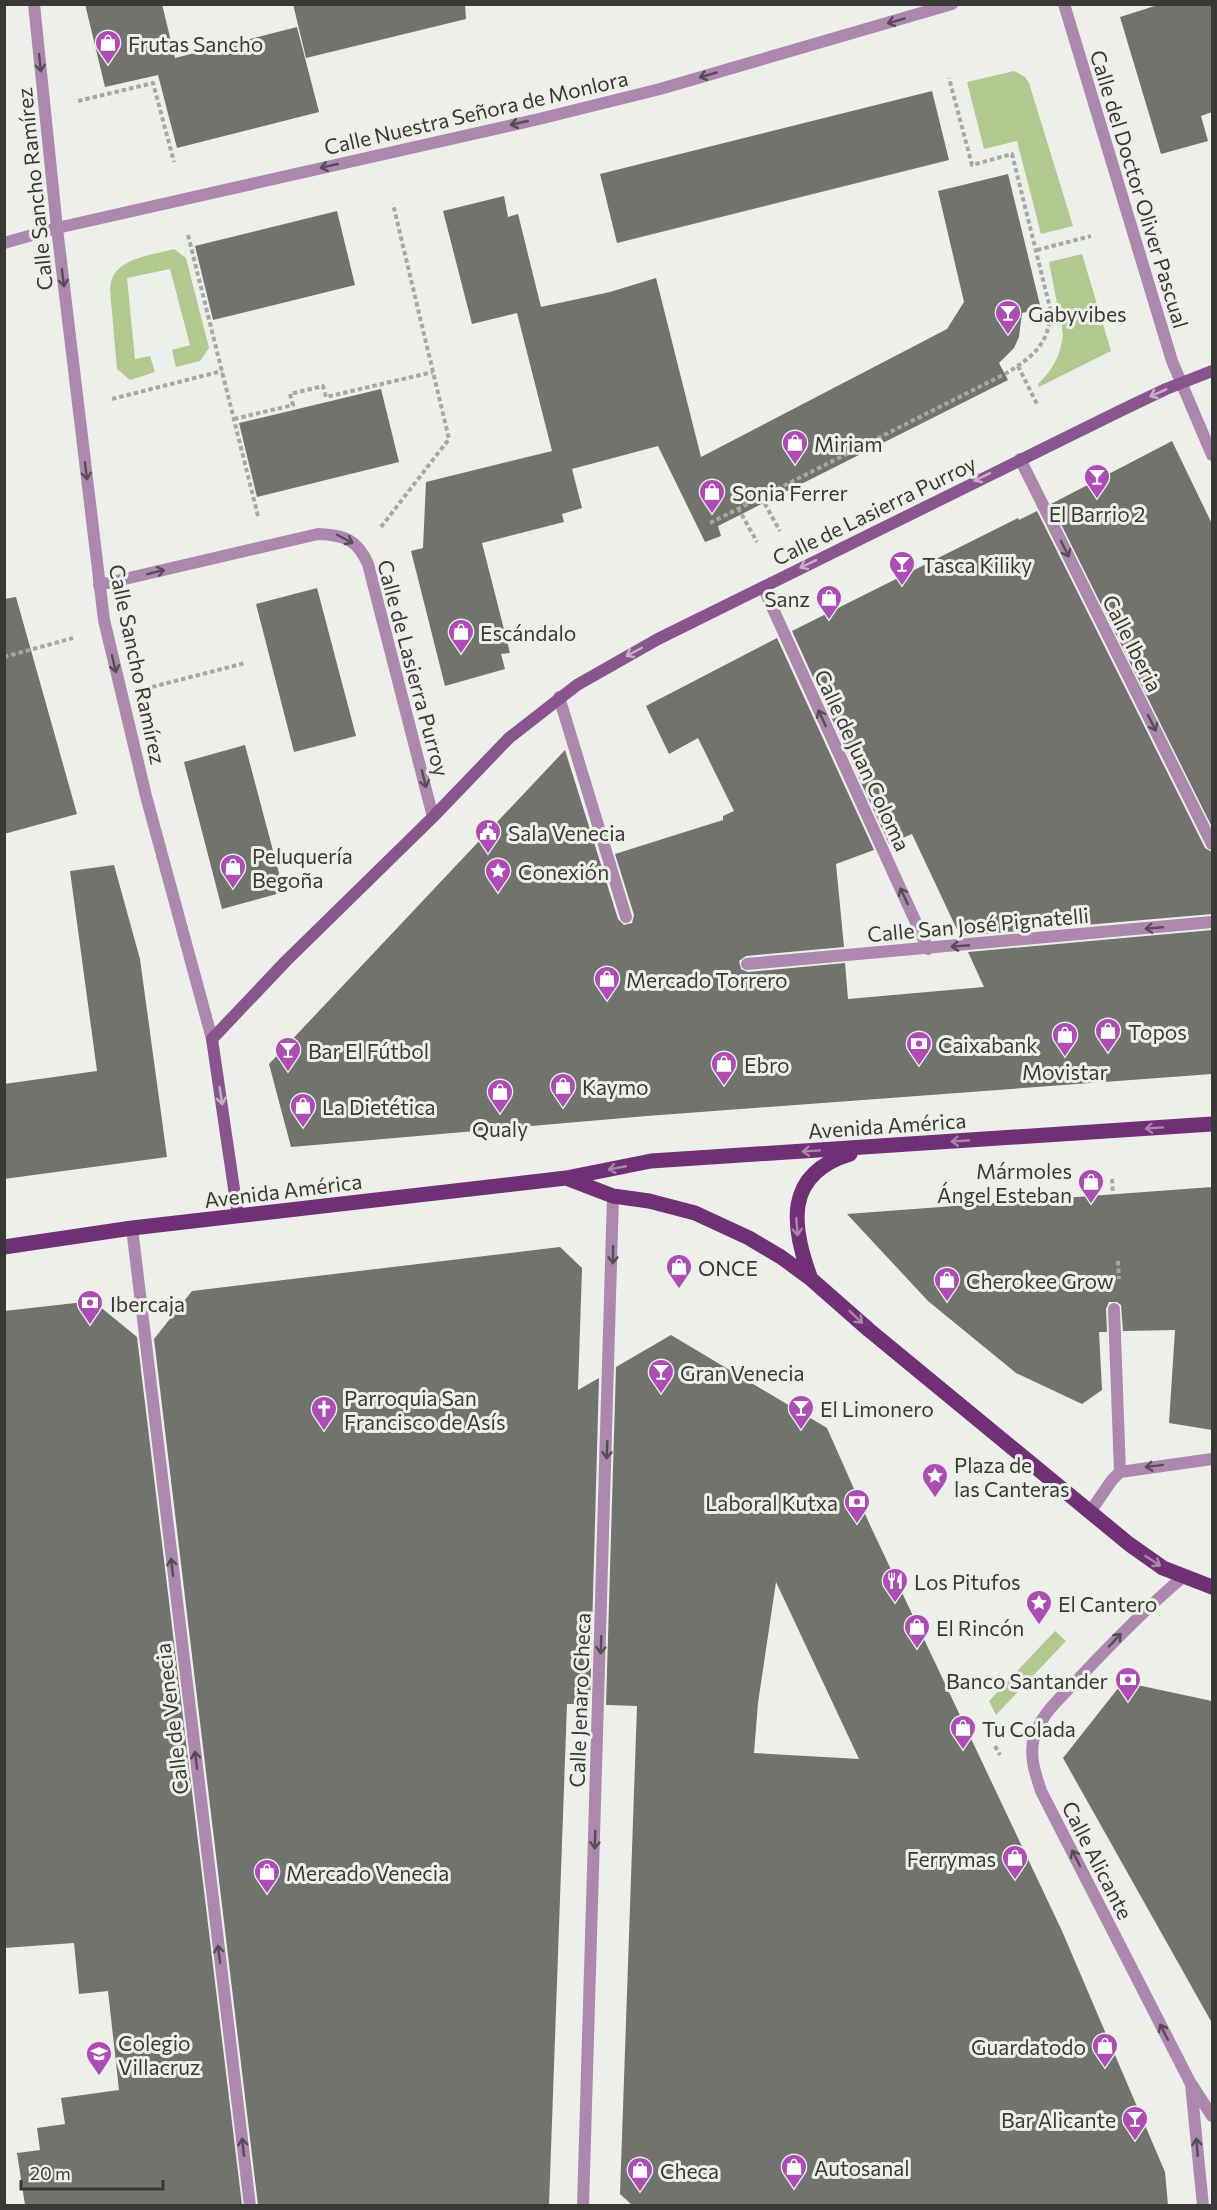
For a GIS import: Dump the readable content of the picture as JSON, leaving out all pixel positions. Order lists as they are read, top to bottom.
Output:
{
  "streets": {
    "main road": ["Avenida América"],
    "street": [
      "Calle Nuestra Señora de Monlora",
      "Calle Sancho Ramírez",
      "Calle del Doctor Oliver Pascual",
      "Calle de Lasierra Purroy",
      "Calle Iberia",
      "Calle de Juan Coloma",
      "Calle San José Pignatelli",
      "Calle Jenaro Checa",
      "Calle de Venecia",
      "Calle Alicante"
    ]
  },
  "crossings": [
    ["Calle Nuestra Señora de Monlora", "Calle Sancho Ramírez"],
    ["Calle Sancho Ramírez", "Calle de Lasierra Purroy"],
    ["Calle Sancho Ramírez", "Avenida América"],
    ["Calle del Doctor Oliver Pascual", "Calle de Lasierra Purroy"],
    ["Calle de Lasierra Purroy", "Calle Iberia"],
    ["Calle de Lasierra Purroy", "Calle de Juan Coloma"],
    ["Calle de Juan Coloma", "Calle San José Pignatelli"],
    ["Avenida América", "Calle Jenaro Checa"],
    ["Avenida América", "Calle de Venecia"]
  ],
  "one_way": [
    "Calle Nuestra Señora de Monlora",
    "Calle Sancho Ramírez",
    "Calle Iberia",
    "Calle de Juan Coloma",
    "Calle San José Pignatelli",
    "Avenida América",
    "Calle Jenaro Checa",
    "Calle de Venecia",
    "Calle Alicante"
  ],
  "places": {
    "shop": [
      "Frutas Sancho",
      "Miriam",
      "Sonia Ferrer",
      "Sanz",
      "Escándalo",
      "Peluquería Begoña",
      "Mercado Torrero",
      "Topos",
      "Movistar",
      "Ebro",
      "Kaymo",
      "Qualy",
      "La Dietética",
      "Mármoles Ángel Esteban",
      "ONCE",
      "Cherokee Grow",
      "El Rincón",
      "Tu Colada",
      "Ferrymas",
      "Mercado Venecia",
      "Guardatodo",
      "Autosanal",
      "Checa"
    ],
    "bar": [
      "Gabyvibes",
      "El Barrio 2",
      "Tasca Kiliky",
      "Bar El Fútbol",
      "Gran Venecia",
      "El Limonero",
      "Bar Alicante"
    ],
    "public building": ["Sala Venecia"],
    "place": ["Conexión", "Plaza de las Canteras", "El Cantero"],
    "bank": [
      "Caixabank",
      "Ibercaja",
      "Laboral Kutxa",
      "Banco Santander"
    ],
    "church": ["Parroquia San Francisco de Asís"],
    "restaurant": ["Los Pitufos"],
    "school or university": ["Colegio Villacruz"]
  },
  "scale_bar": "20 m"
}
